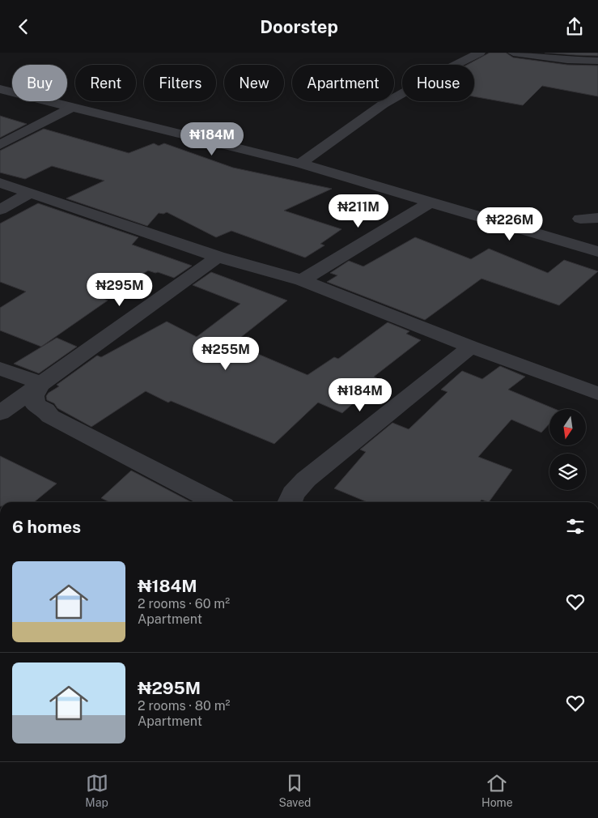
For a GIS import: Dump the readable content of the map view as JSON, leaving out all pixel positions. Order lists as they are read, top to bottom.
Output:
{
  "north": "bottom",
  "page": {
    "header": "Doorstep",
    "chip": [
      "Buy",
      "Rent",
      "Filters",
      "New",
      "Apartment",
      "House"
    ],
    "price": [
      "₦184M",
      "₦211M",
      "₦226M",
      "₦295M",
      "₦255M",
      "₦184M"
    ],
    "heading": "6 homes",
    "list": [
      {
        "name": "₦184M",
        "note": "2 rooms · 60 m² · Apartment"
      },
      {
        "name": "₦295M",
        "note": "2 rooms · 80 m² · Apartment"
      }
    ],
    "tabs": ["Map", "Saved", "Home"]
  }
}
